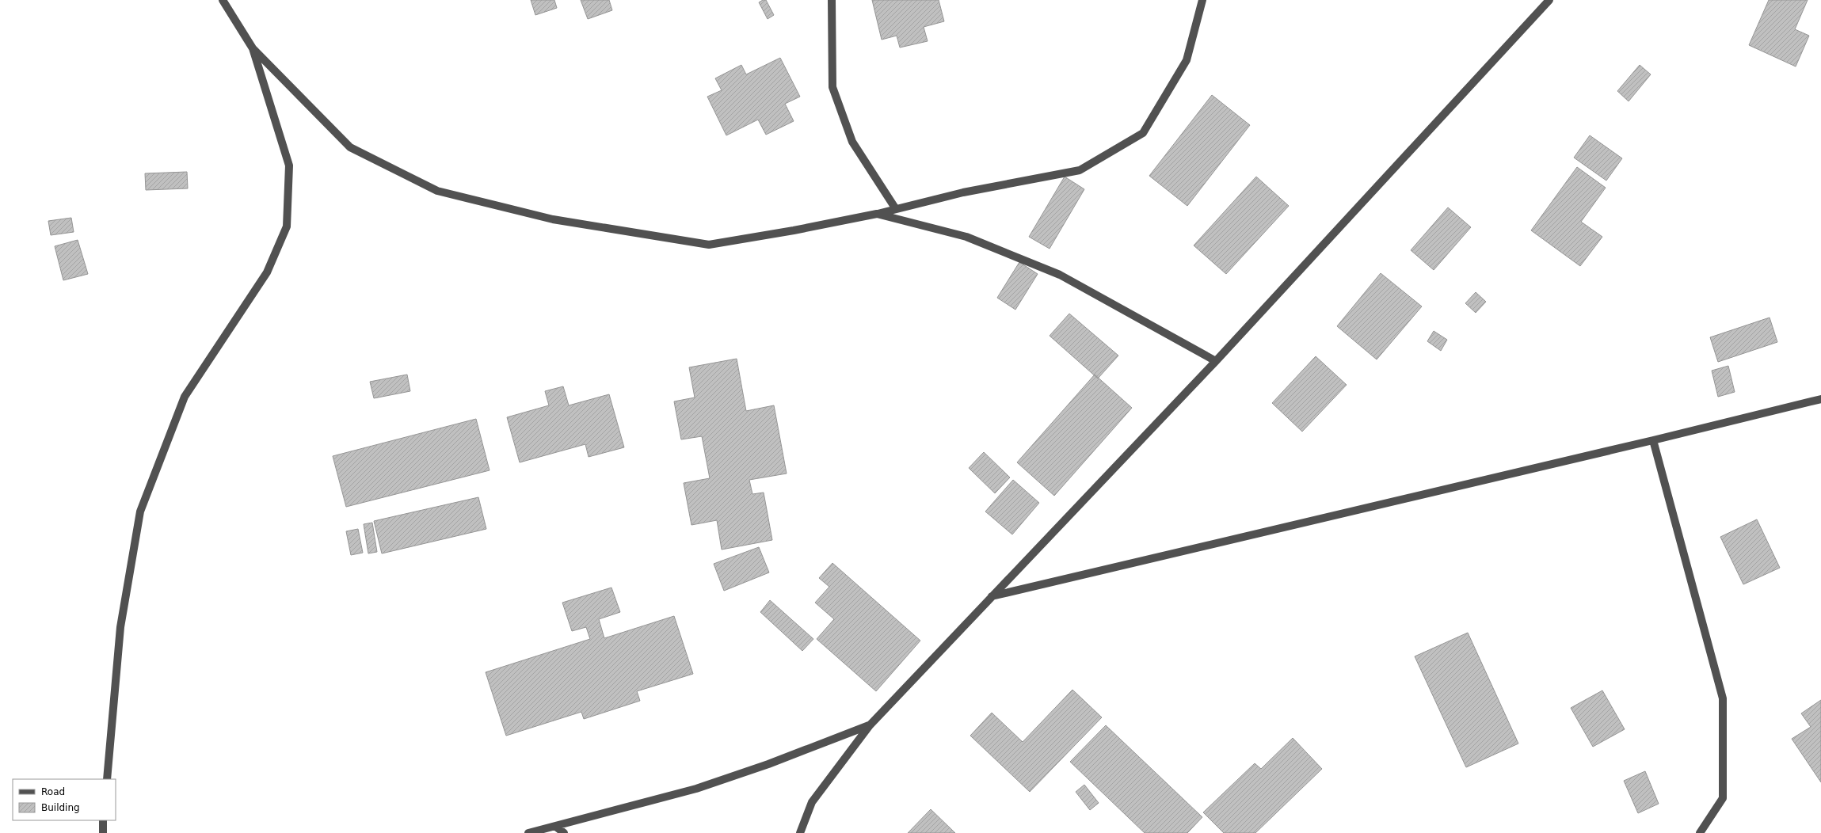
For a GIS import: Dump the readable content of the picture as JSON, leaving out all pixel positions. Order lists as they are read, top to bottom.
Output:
{
  "legend": ["Road", "Building"]
}
